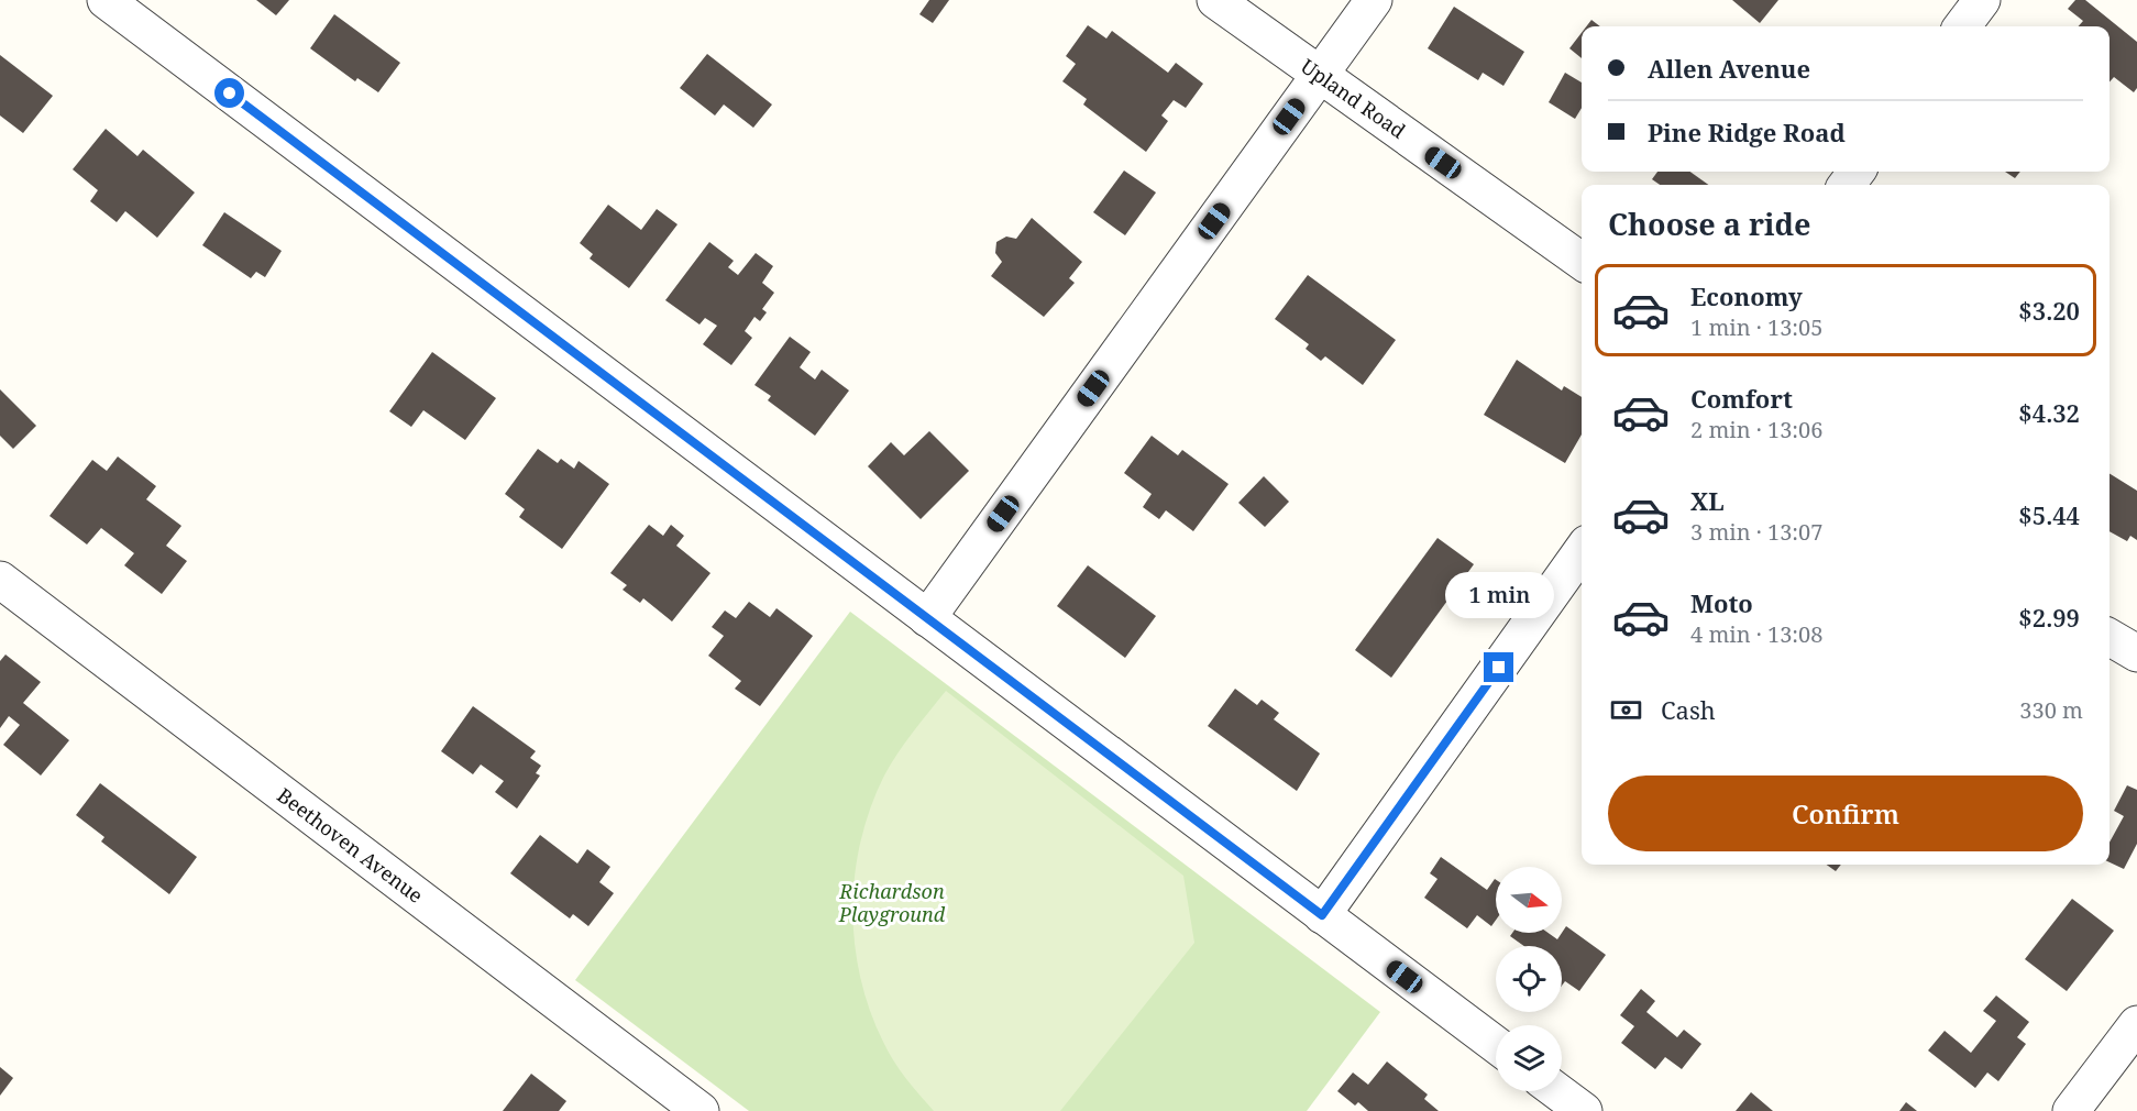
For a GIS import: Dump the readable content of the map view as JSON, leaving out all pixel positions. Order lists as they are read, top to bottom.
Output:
{
  "streets": {
    "street": ["Upland Road", "Beethoven Avenue"]
  },
  "parks": ["Richardson Playground"],
  "north": "right",
  "page": {
    "banner": ["Allen Avenue", "Pine Ridge Road"],
    "heading": "Choose a ride",
    "list": [
      {
        "name": "Economy",
        "note": "1 min · 13:05",
        "value": "$3.20"
      },
      {
        "name": "Comfort",
        "note": "2 min · 13:06",
        "value": "$4.32"
      },
      {
        "name": "XL",
        "note": "3 min · 13:07",
        "value": "$5.44"
      },
      {
        "name": "Moto",
        "note": "4 min · 13:08",
        "value": "$2.99"
      }
    ],
    "bubble": "1 min",
    "pay": ["Cash", "330 m"],
    "buttons": "Confirm"
  }
}
